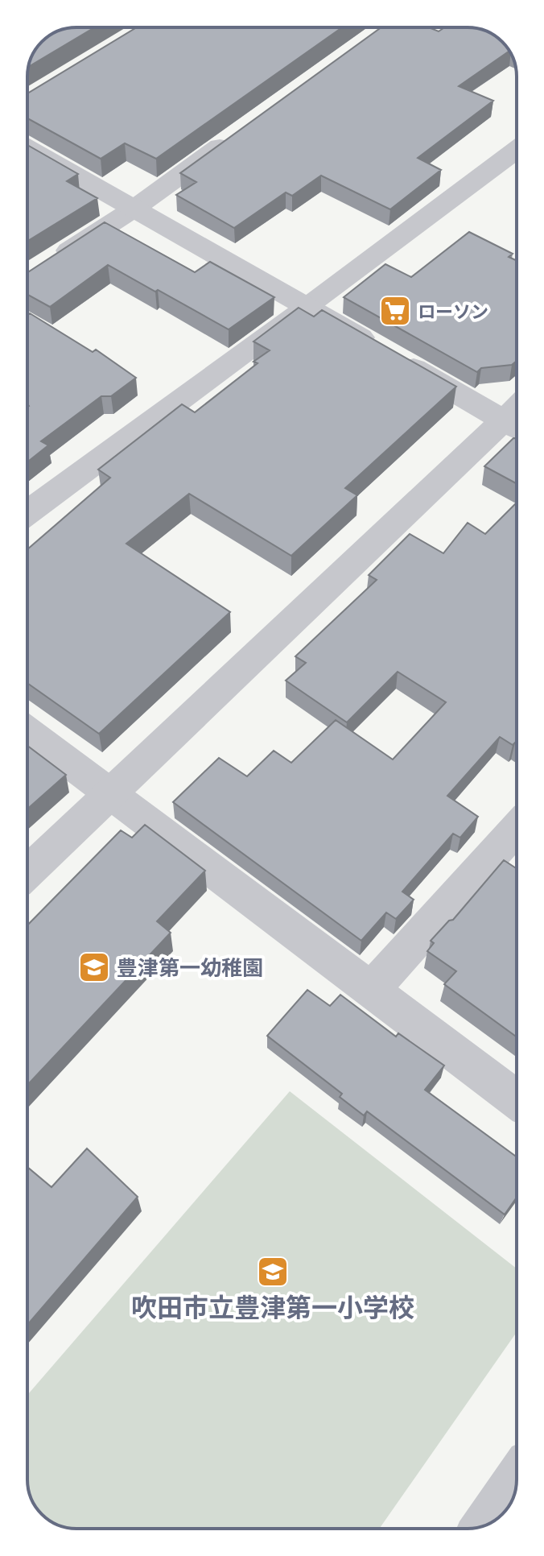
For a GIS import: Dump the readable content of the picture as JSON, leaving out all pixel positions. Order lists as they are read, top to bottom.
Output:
{
  "places": {
    "supermarket": ["ローソン"],
    "school or university": ["豊津第一幼稚園", "吹田市立豊津第一小学校"]
  }
}
